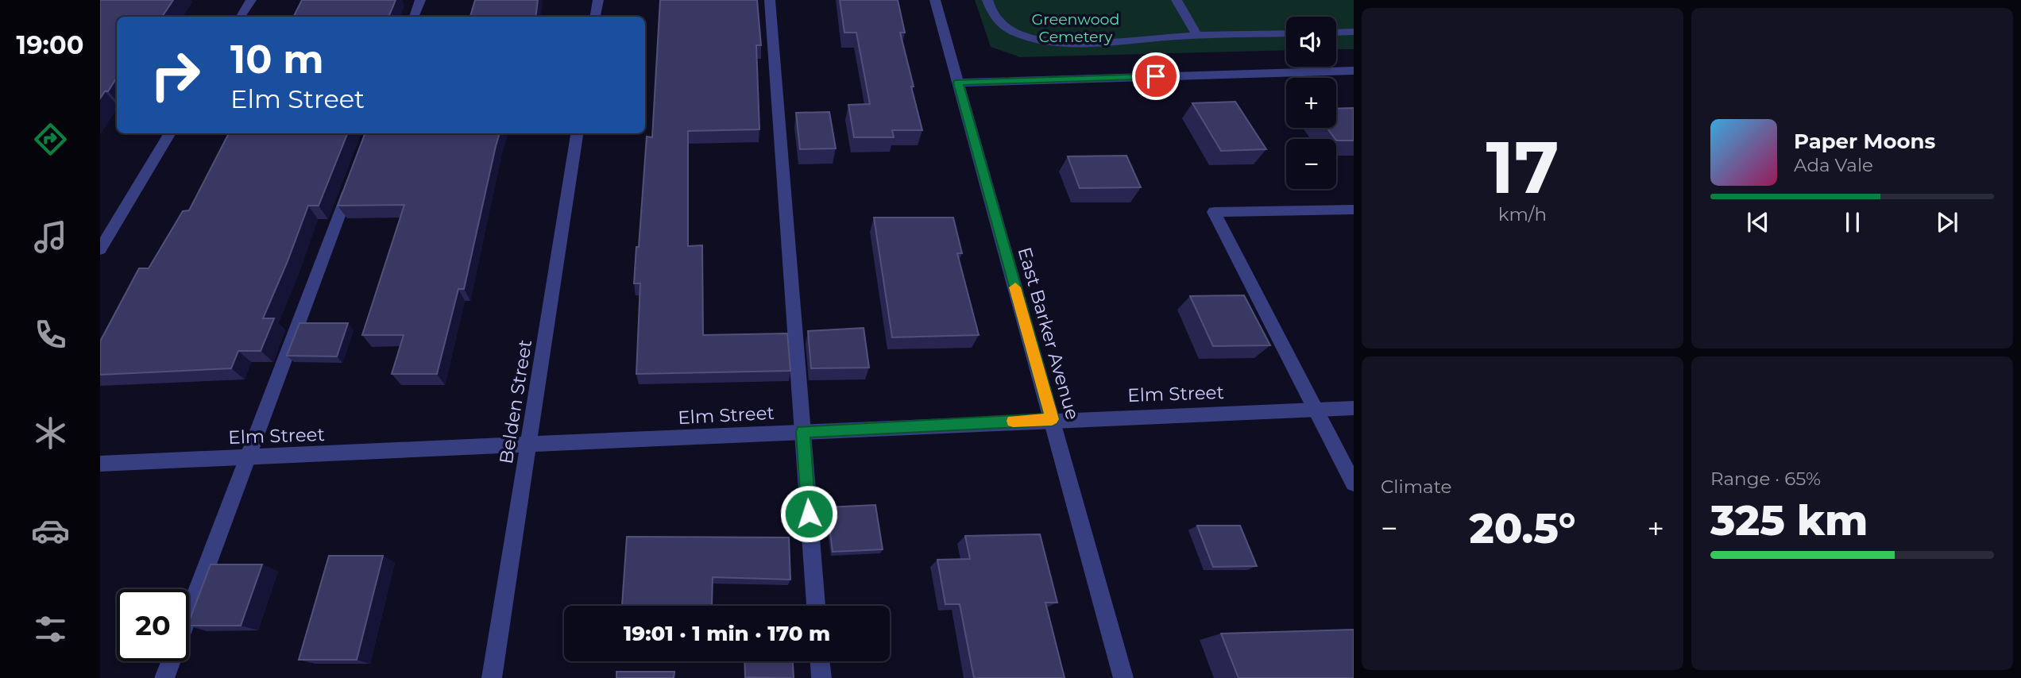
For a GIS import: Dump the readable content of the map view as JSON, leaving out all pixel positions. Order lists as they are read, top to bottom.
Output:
{
  "streets": {
    "street": ["East Barker Avenue", "Elm Street", "Belden Street"]
  },
  "crossings": [
    ["East Barker Avenue", "Elm Street"],
    ["Elm Street", "Belden Street"]
  ],
  "parks": ["Greenwood Cemetery"],
  "page": {
    "tabs": "19:00",
    "tile": [
      ["17", "km/h"],
      "Climate",
      ["Range · 65%", "325 km"]
    ],
    "map_buttons": ["+", "−"],
    "turn": ["10 m", "Elm Street"],
    "song": ["Paper Moons", "Ada Vale"],
    "heat": ["−", "20.5°", "+"],
    "limit": "20",
    "trip": "19:01 · 1 min · 170 m"
  }
}
